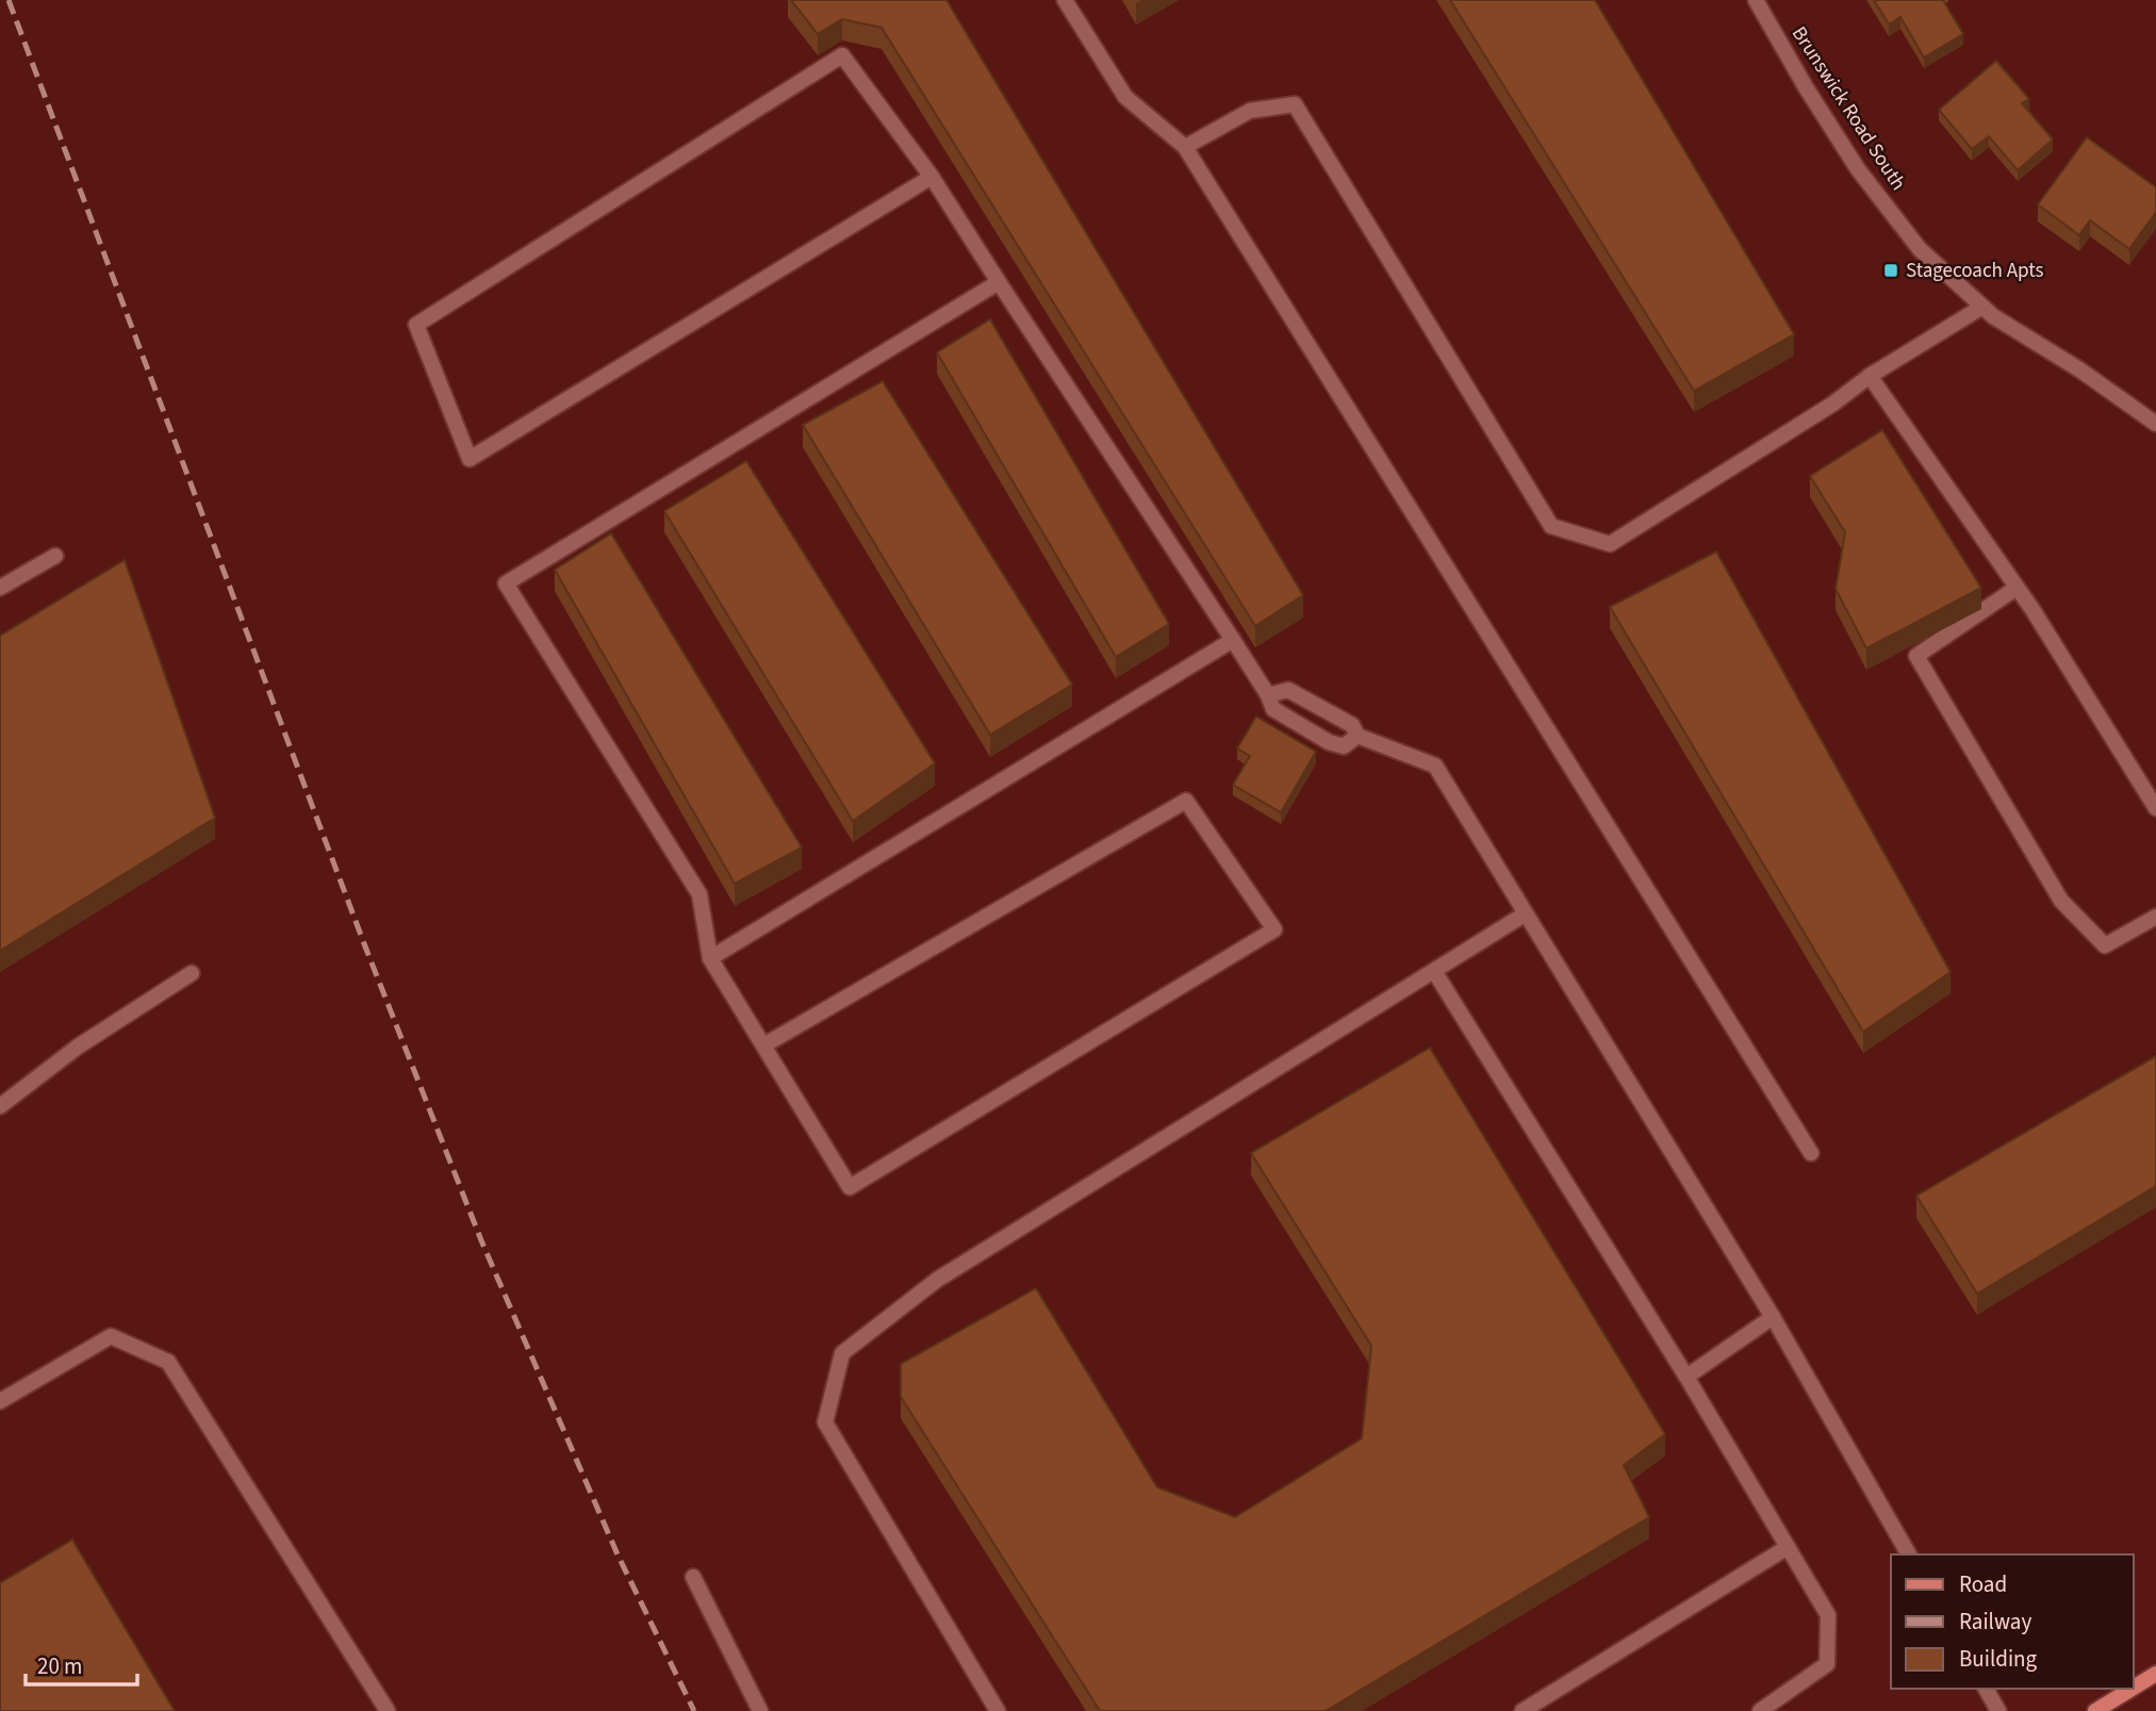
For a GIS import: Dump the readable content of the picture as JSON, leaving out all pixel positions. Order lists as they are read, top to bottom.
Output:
{
  "streets": {
    "street": ["Brunswick Road South"]
  },
  "places": {
    "transit": ["Stagecoach Apts"]
  },
  "legend": ["Road", "Railway", "Building"],
  "scale_bar": "20 m"
}
